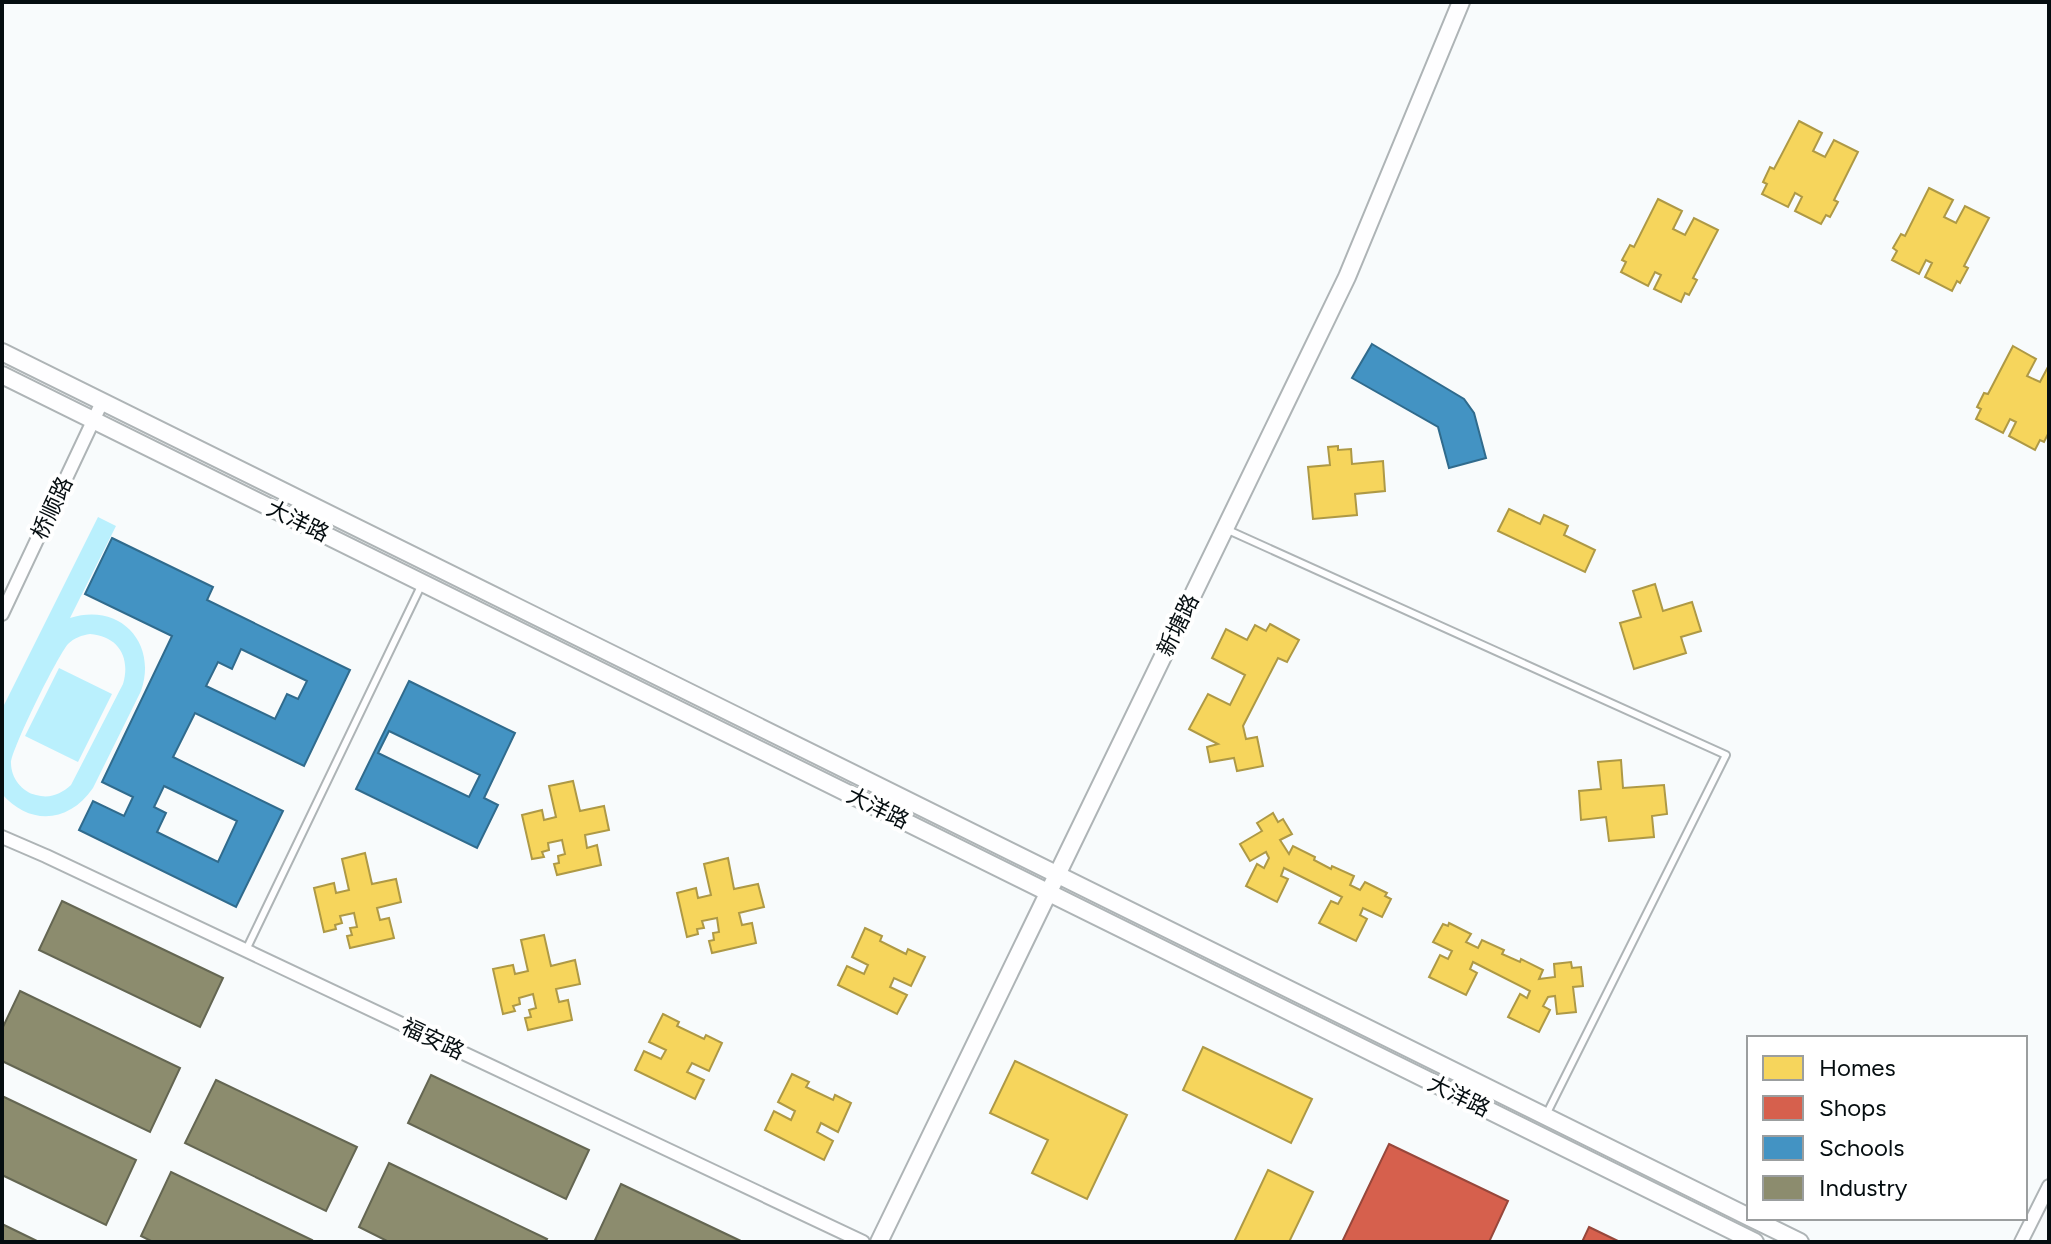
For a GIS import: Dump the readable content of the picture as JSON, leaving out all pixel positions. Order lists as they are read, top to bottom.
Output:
{
  "streets": {
    "street": [
      "桥顺路",
      "大洋路",
      "新塘路",
      "福安路"
    ]
  },
  "crossings": [
    ["桥顺路", "大洋路"],
    ["大洋路", "新塘路"]
  ],
  "legend": [
    "Homes",
    "Shops",
    "Schools",
    "Industry"
  ]
}
